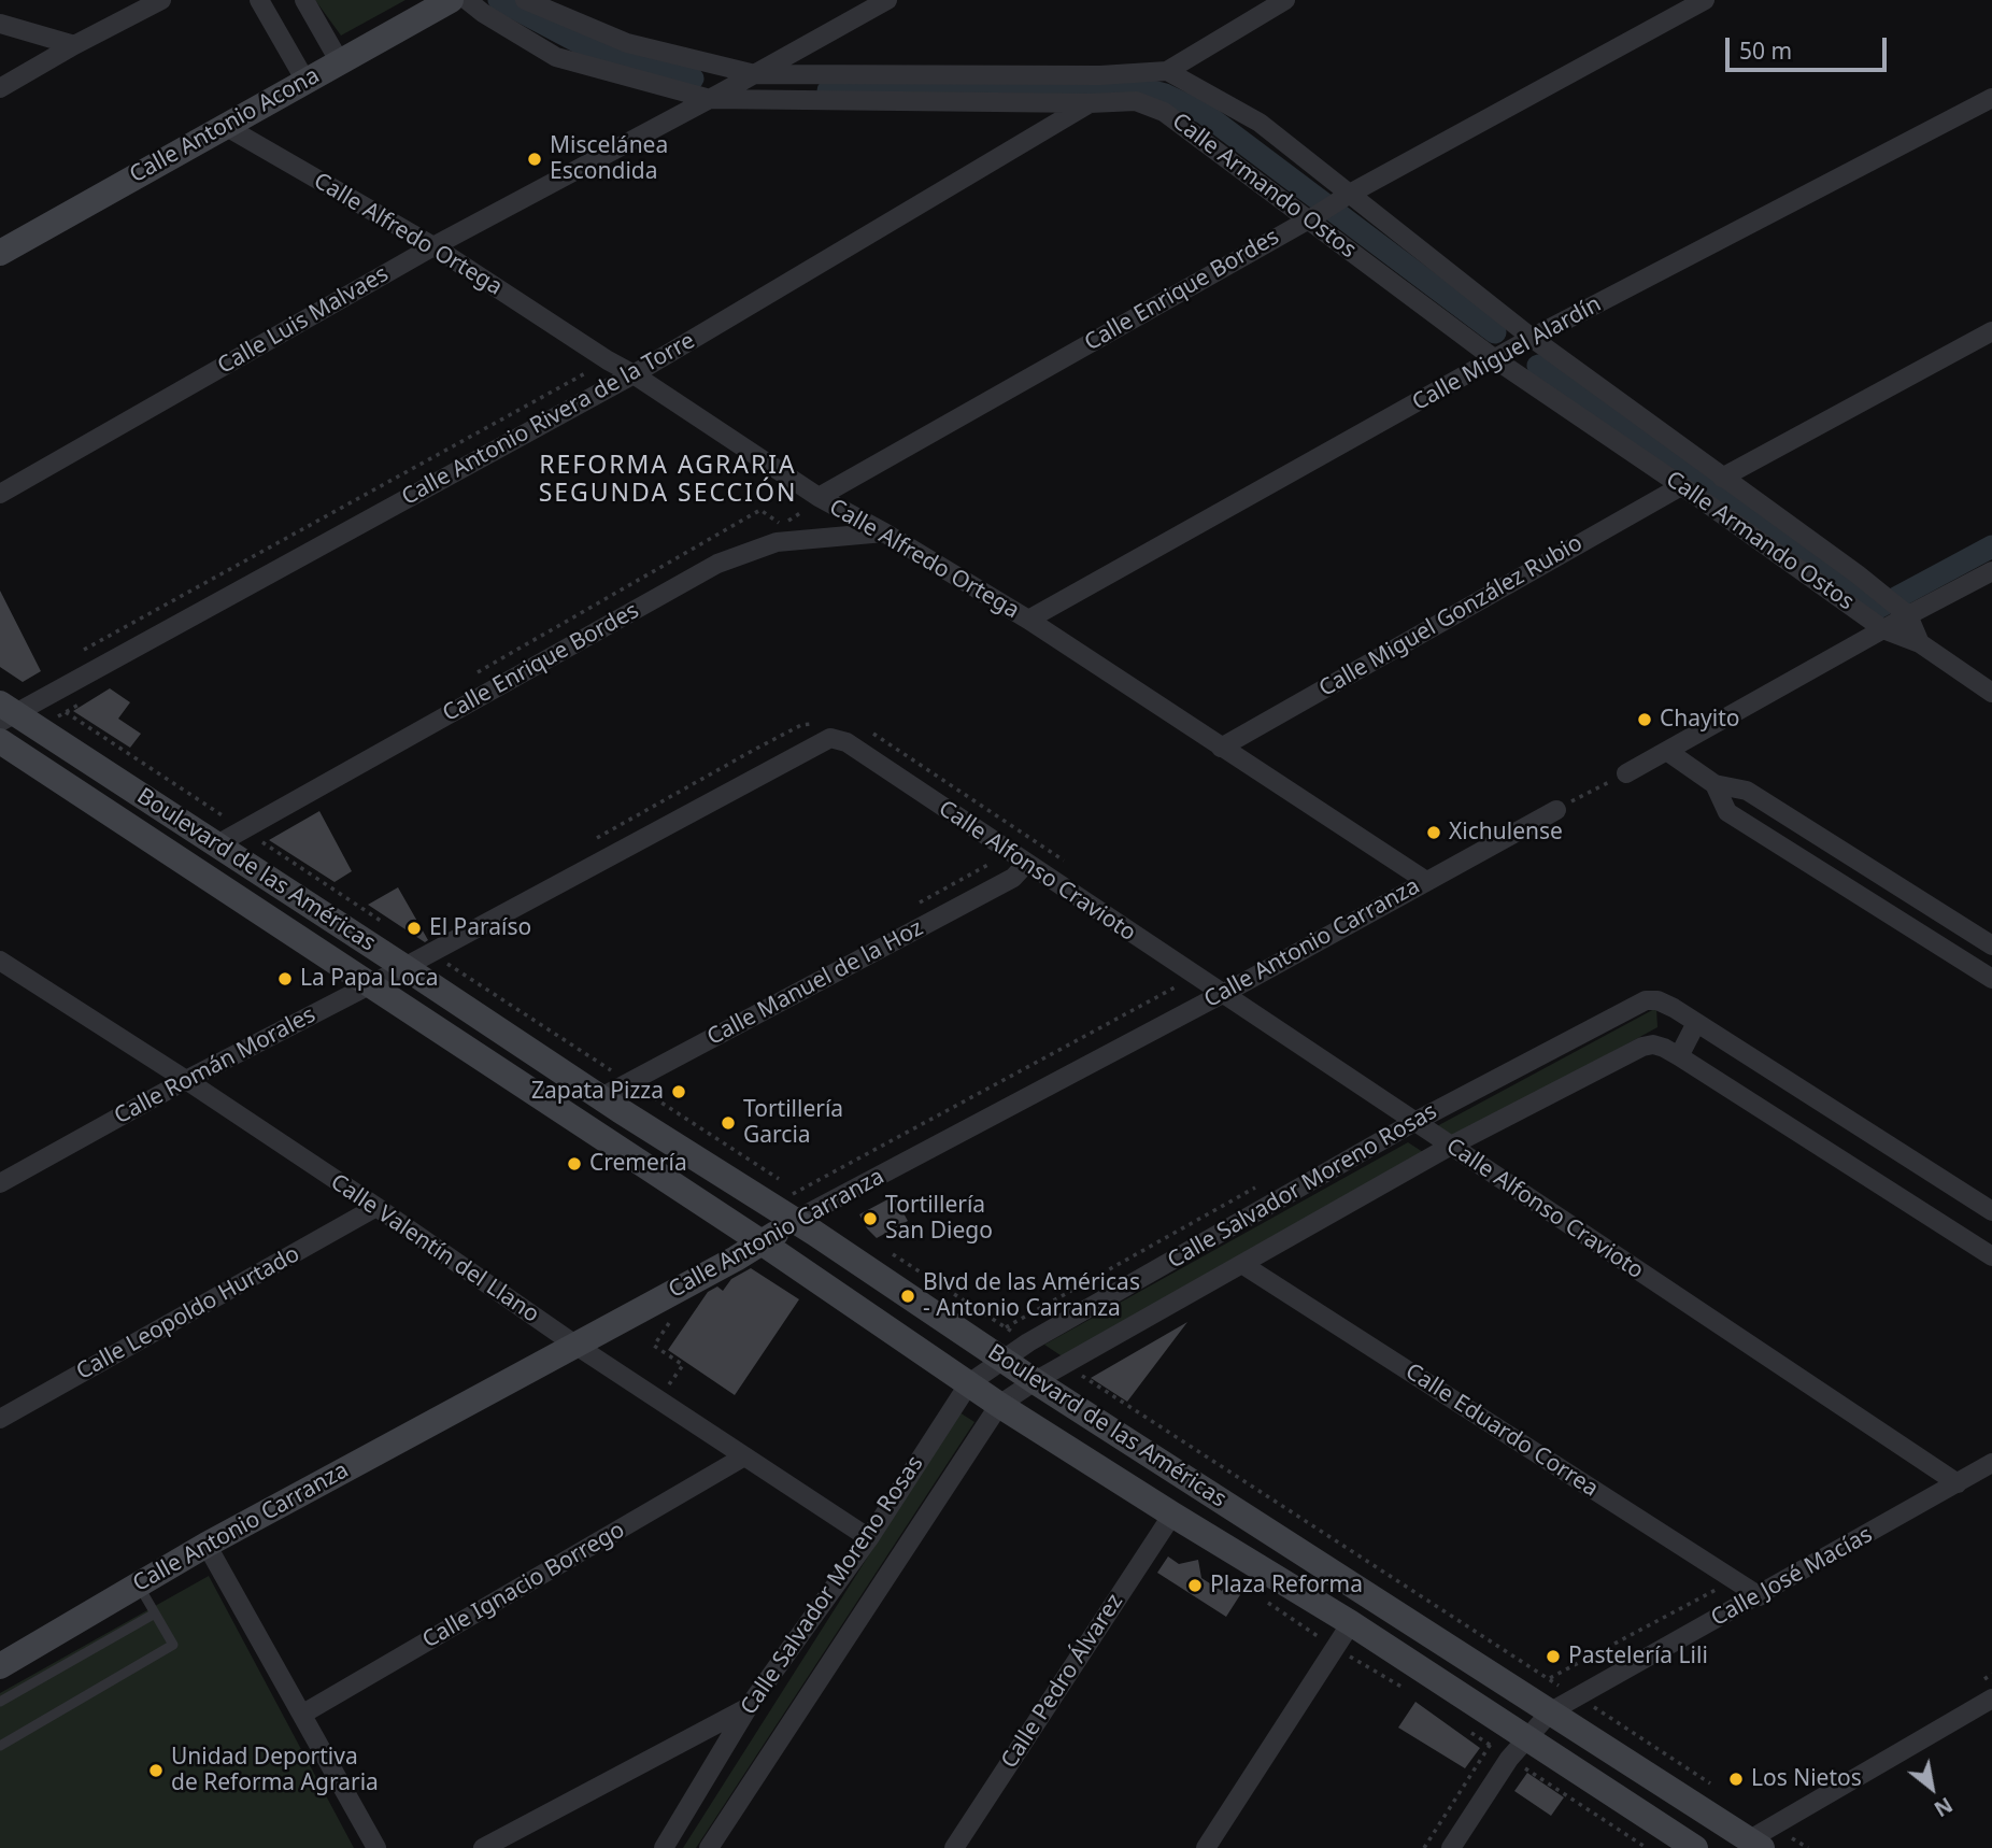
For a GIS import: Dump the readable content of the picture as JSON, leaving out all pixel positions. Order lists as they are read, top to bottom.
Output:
{
  "streets": {
    "main road": ["Calle Antonio Acona", "Boulevard de las Américas", "Calle Antonio Carranza"],
    "street": [
      "Calle Armando Ostos",
      "Calle Alfredo Ortega",
      "Calle Enrique Bordes",
      "Calle Luis Malvaes",
      "Calle Miguel Alardín",
      "Calle Antonio Rivera de la Torre",
      "Calle Miguel González Rubio",
      "Calle Alfonso Cravioto",
      "Calle Manuel de la Hoz",
      "Calle Román Morales",
      "Calle Salvador Moreno Rosas",
      "Calle Valentín del Llano",
      "Calle Leopoldo Hurtado",
      "Calle Eduardo Correa",
      "Calle José Macías",
      "Calle Ignacio Borrego",
      "Calle Pedro Álvarez"
    ]
  },
  "crossings": [
    ["Calle Antonio Acona", "Calle Alfredo Ortega"],
    ["Calle Armando Ostos", "Calle Enrique Bordes"],
    ["Calle Armando Ostos", "Calle Luis Malvaes"],
    ["Calle Armando Ostos", "Calle Miguel Alardín"],
    ["Calle Armando Ostos", "Calle Antonio Rivera de la Torre"],
    ["Calle Armando Ostos", "Calle Miguel González Rubio"],
    ["Calle Alfredo Ortega", "Calle Enrique Bordes"],
    ["Calle Alfredo Ortega", "Calle Luis Malvaes"],
    ["Calle Alfredo Ortega", "Calle Miguel Alardín"],
    ["Calle Alfredo Ortega", "Calle Antonio Rivera de la Torre"],
    ["Calle Alfredo Ortega", "Calle Miguel González Rubio"],
    ["Calle Alfredo Ortega", "Calle Antonio Carranza"],
    ["Calle Enrique Bordes", "Boulevard de las Américas"],
    ["Calle Antonio Rivera de la Torre", "Boulevard de las Américas"],
    ["Boulevard de las Américas", "Calle Antonio Carranza"],
    ["Boulevard de las Américas", "Calle Manuel de la Hoz"],
    ["Boulevard de las Américas", "Calle Román Morales"],
    ["Boulevard de las Américas", "Calle Salvador Moreno Rosas"],
    ["Boulevard de las Américas", "Calle José Macías"],
    ["Boulevard de las Américas", "Calle Pedro Álvarez"],
    ["Calle Alfonso Cravioto", "Calle Antonio Carranza"],
    ["Calle Alfonso Cravioto", "Calle Manuel de la Hoz"],
    ["Calle Alfonso Cravioto", "Calle Román Morales"],
    ["Calle Alfonso Cravioto", "Calle Salvador Moreno Rosas"],
    ["Calle Alfonso Cravioto", "Calle José Macías"],
    ["Calle Antonio Carranza", "Calle Valentín del Llano"],
    ["Calle Román Morales", "Calle Valentín del Llano"],
    ["Calle Salvador Moreno Rosas", "Calle Valentín del Llano"],
    ["Calle Salvador Moreno Rosas", "Calle Eduardo Correa"],
    ["Calle Valentín del Llano", "Calle Leopoldo Hurtado"],
    ["Calle Valentín del Llano", "Calle Ignacio Borrego"],
    ["Calle Eduardo Correa", "Calle José Macías"]
  ],
  "districts": ["REFORMA AGRARIA SEGUNDA SECCIÓN"],
  "places": [
    "Miscelánea Escondida",
    "Chayito",
    "Xichulense",
    "El Paraíso",
    "La Papa Loca",
    "Zapata Pizza",
    "Tortillería Garcia",
    "Cremería",
    "Tortillería San Diego",
    "Blvd de las Américas - Antonio Carranza",
    "Plaza Reforma",
    "Pastelería Lili",
    "Unidad Deportiva de Reforma Agraria",
    "Los Nietos"
  ],
  "scale_bar": "50 m",
  "north": "bottom right"
}
